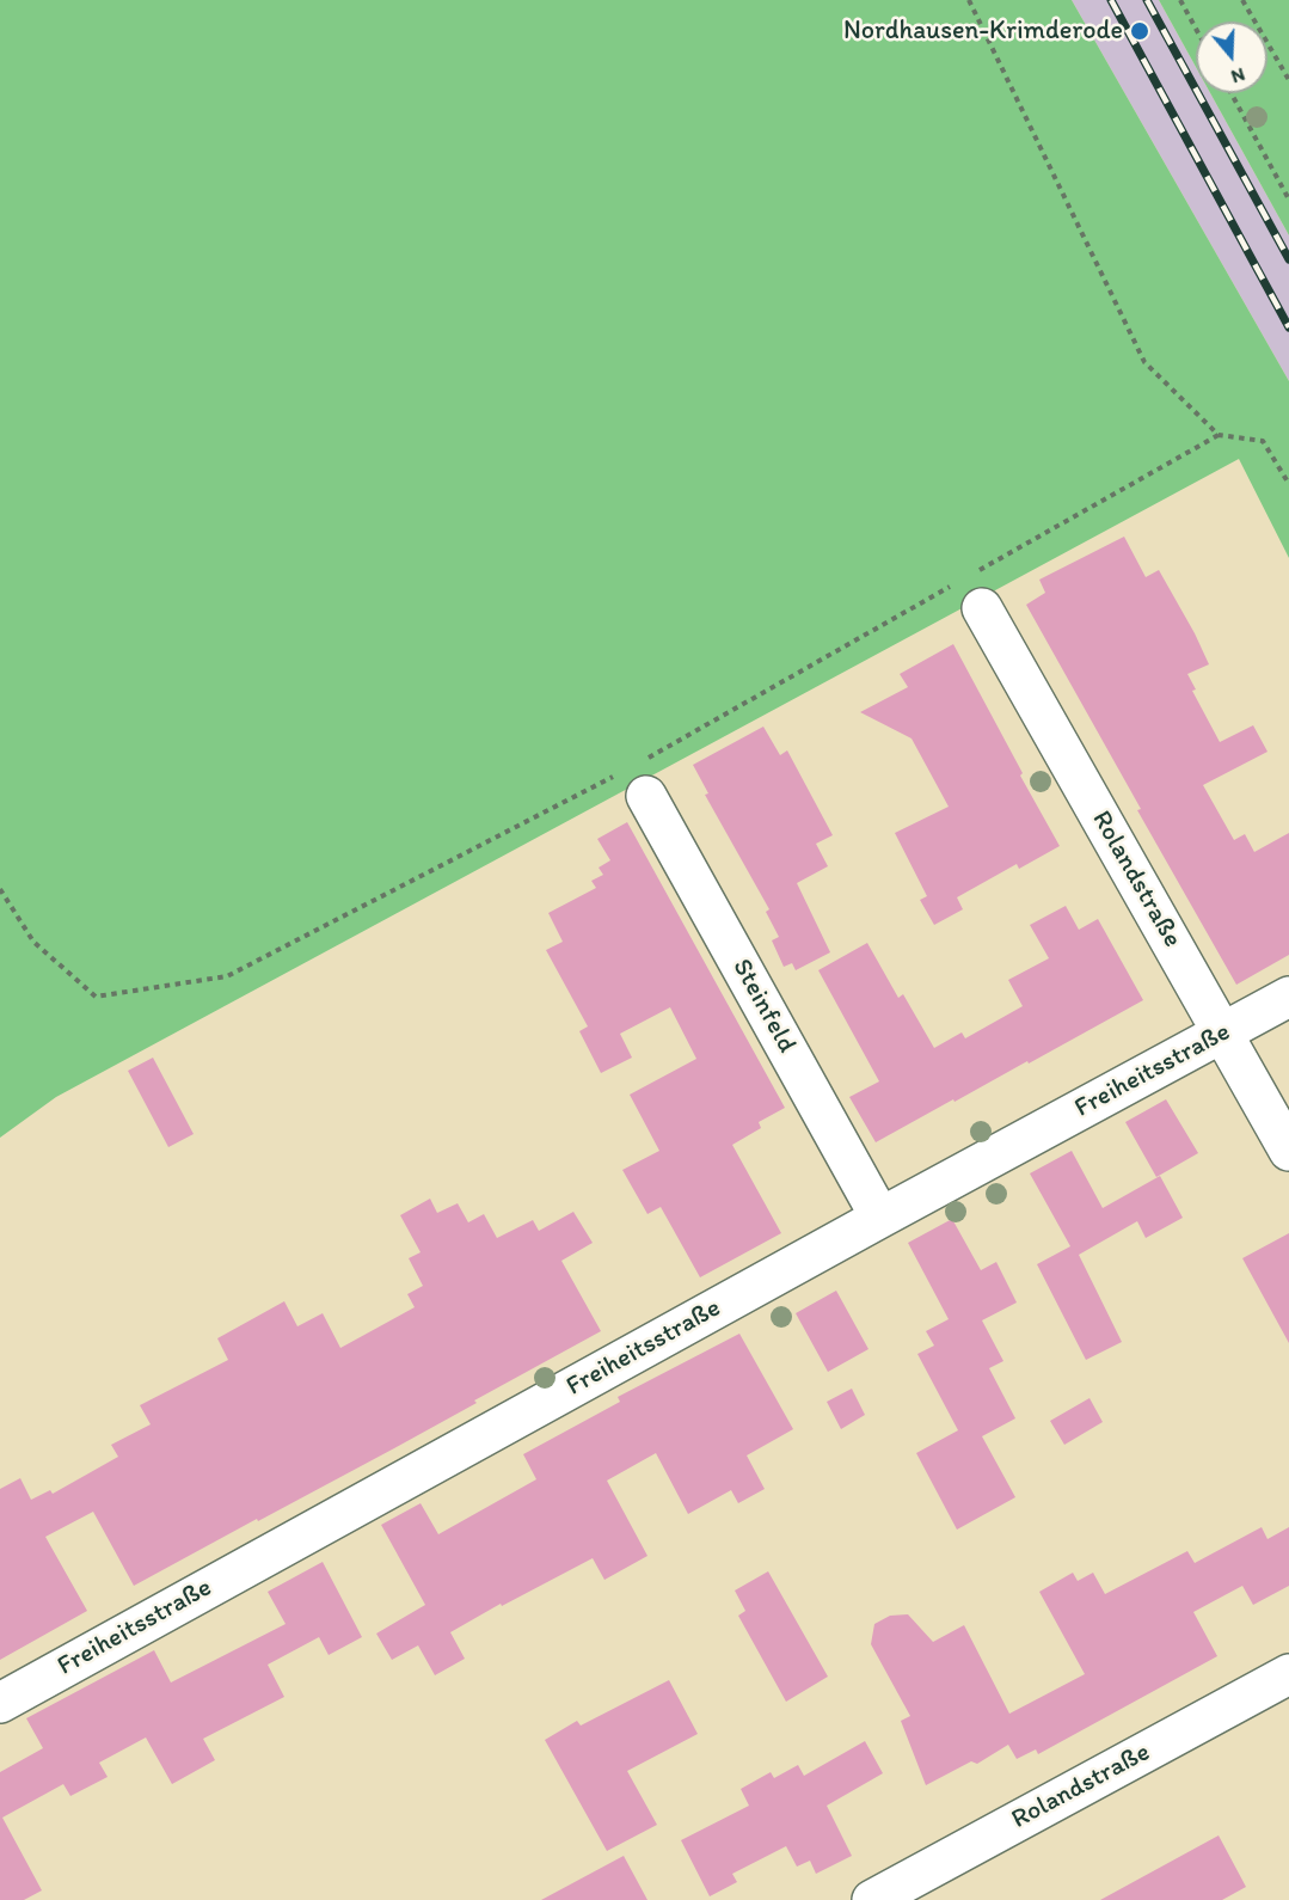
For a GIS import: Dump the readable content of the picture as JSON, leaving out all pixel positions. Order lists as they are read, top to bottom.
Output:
{
  "streets": {
    "street": ["Rolandstraße", "Steinfeld", "Freiheitsstraße"]
  },
  "crossings": [
    ["Rolandstraße", "Freiheitsstraße"],
    ["Steinfeld", "Freiheitsstraße"]
  ],
  "places": ["Nordhausen-Krimderode"],
  "north": "bottom"
}
